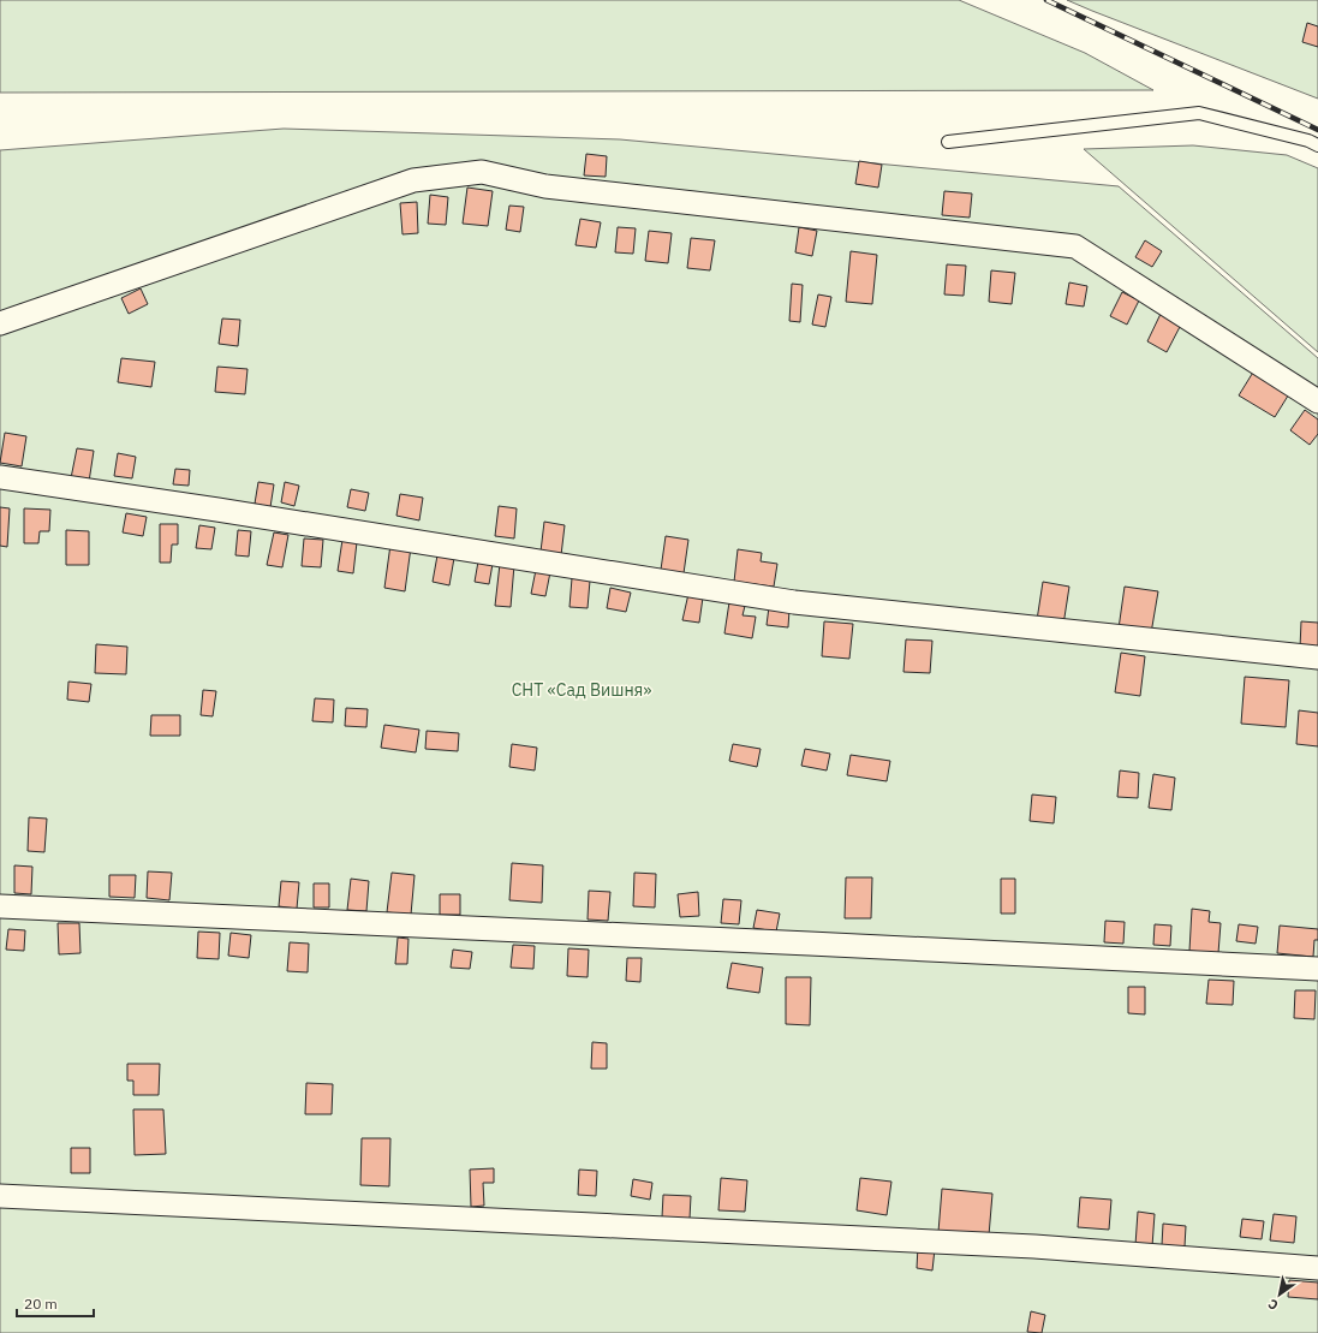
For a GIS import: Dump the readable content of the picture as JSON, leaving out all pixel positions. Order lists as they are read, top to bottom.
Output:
{
  "parks": ["СНТ «Сад Вишня»"],
  "scale_bar": "20 m",
  "north": "bottom left"
}
